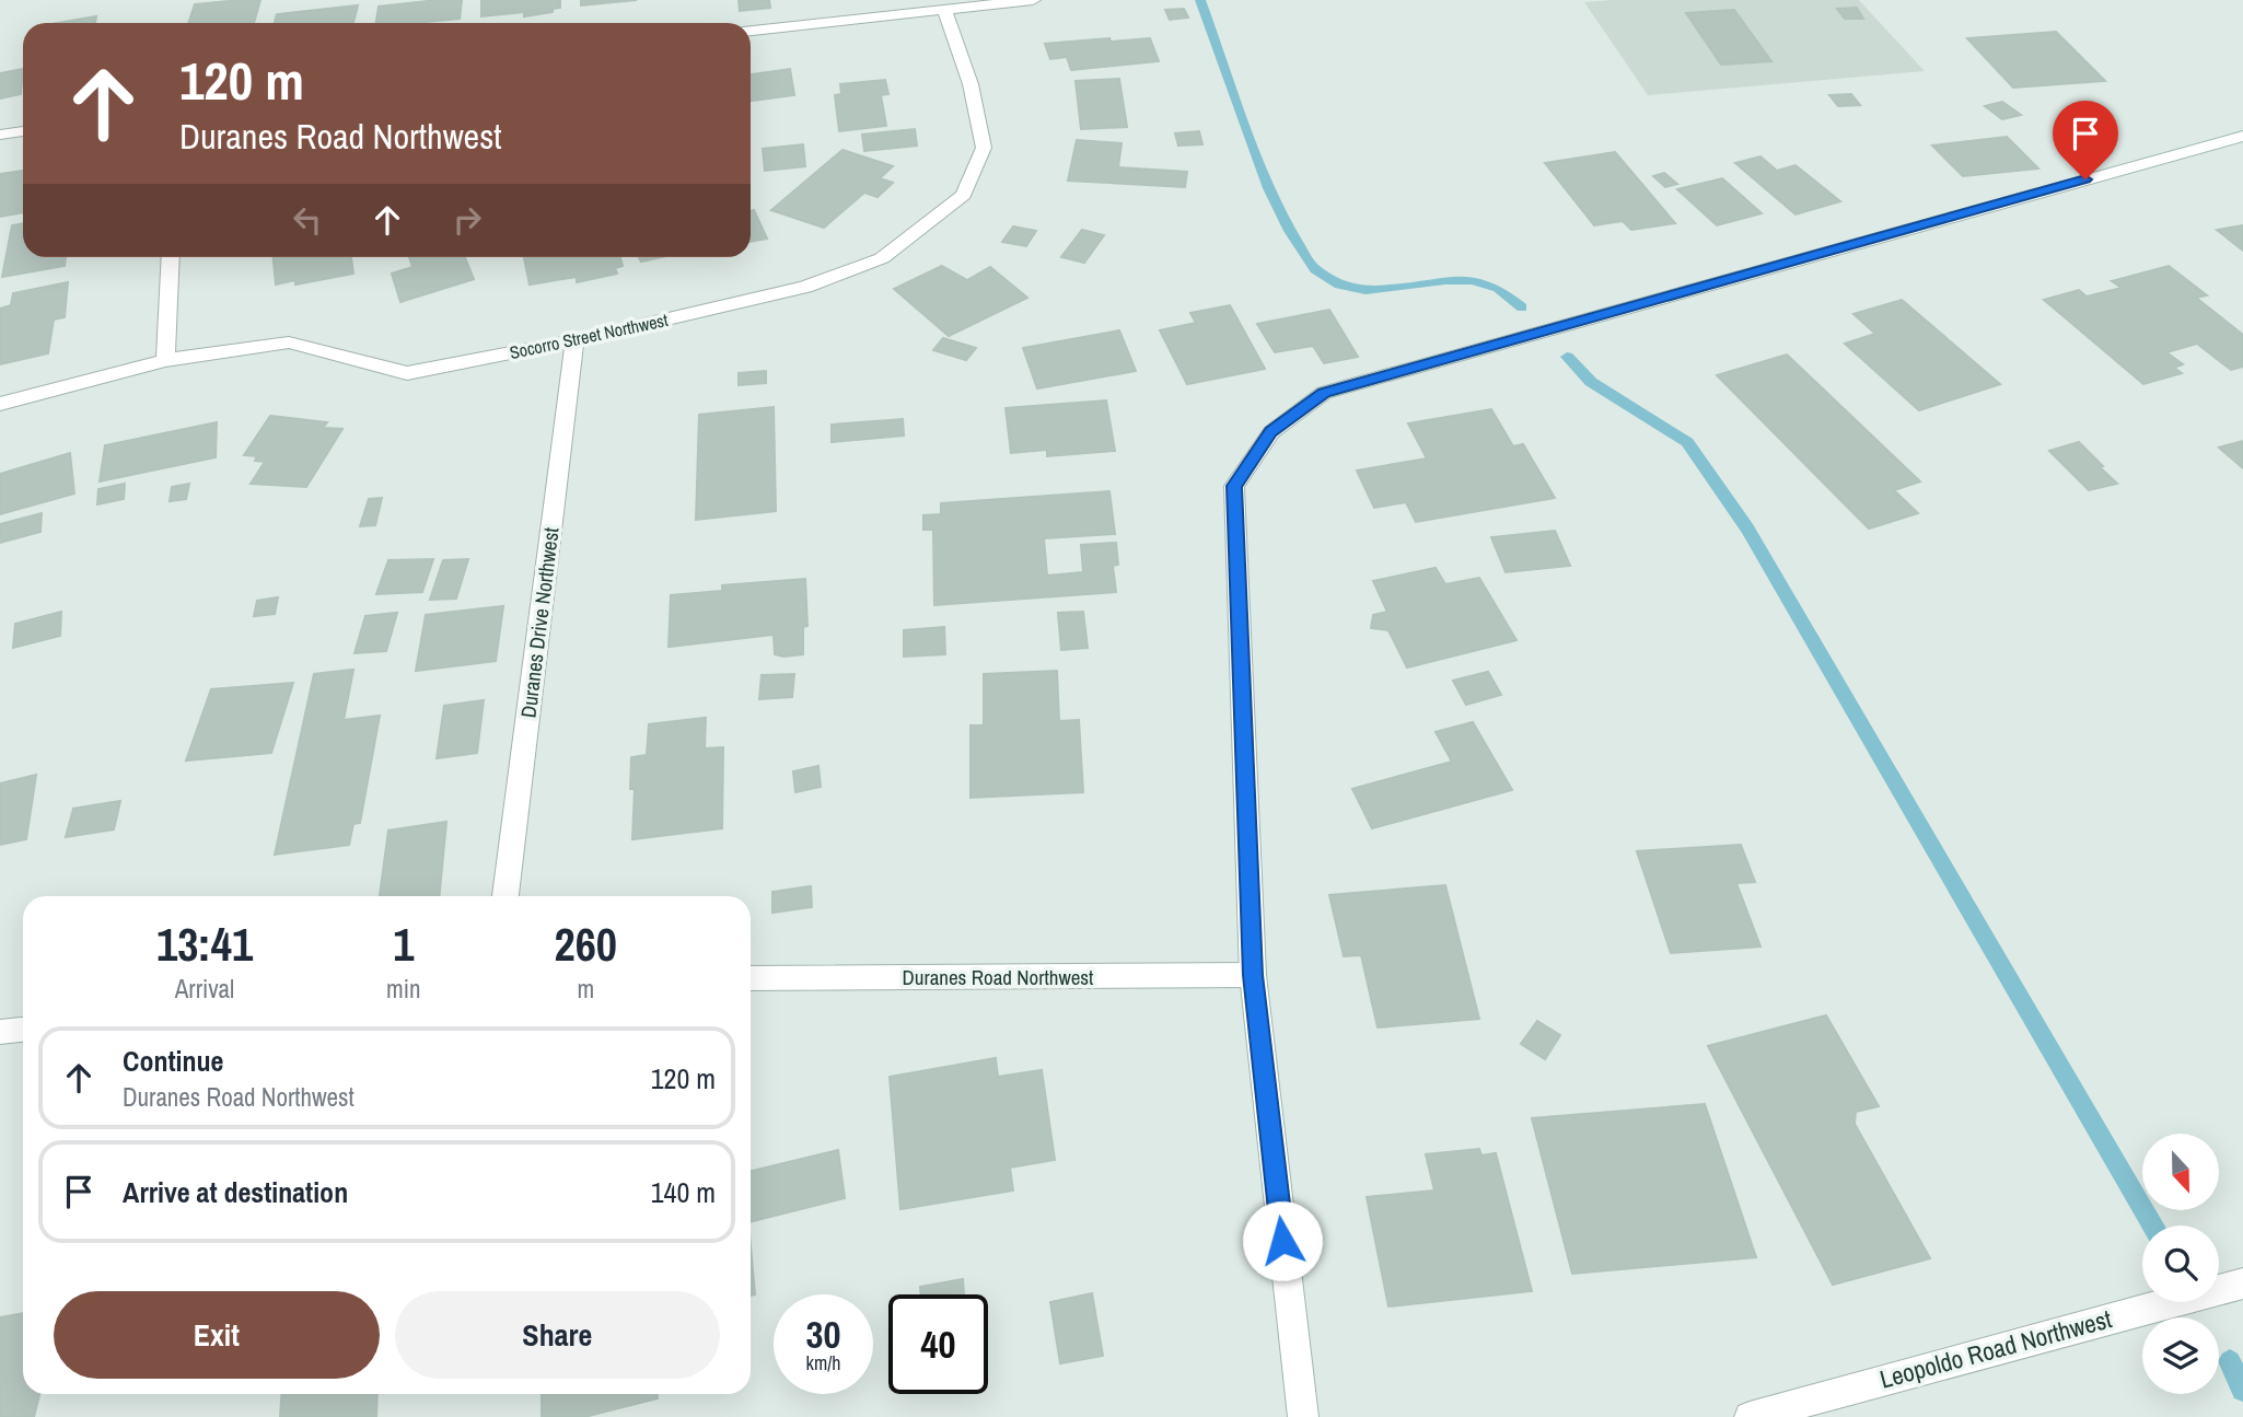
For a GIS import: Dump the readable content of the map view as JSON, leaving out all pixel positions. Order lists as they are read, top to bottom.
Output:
{
  "streets": {
    "street": [
      "Socorro Street Northwest",
      "Duranes Drive Northwest",
      "Duranes Road Northwest",
      "Leopoldo Road Northwest"
    ]
  },
  "crossings": [
    ["Socorro Street Northwest", "Duranes Drive Northwest"]
  ],
  "north": "bottom",
  "page": {
    "turn": ["120 m", "Duranes Road Northwest"],
    "eta": [
      "13:41",
      "Arrival",
      "1",
      "min",
      "260",
      "m"
    ],
    "list": [
      {
        "name": "Continue",
        "note": "Duranes Road Northwest",
        "value": "120 m"
      },
      {
        "name": "Arrive at destination",
        "value": "140 m"
      }
    ],
    "buttons": ["Exit", "Share"],
    "speed": "30 km/h",
    "limit": "40"
  }
}
